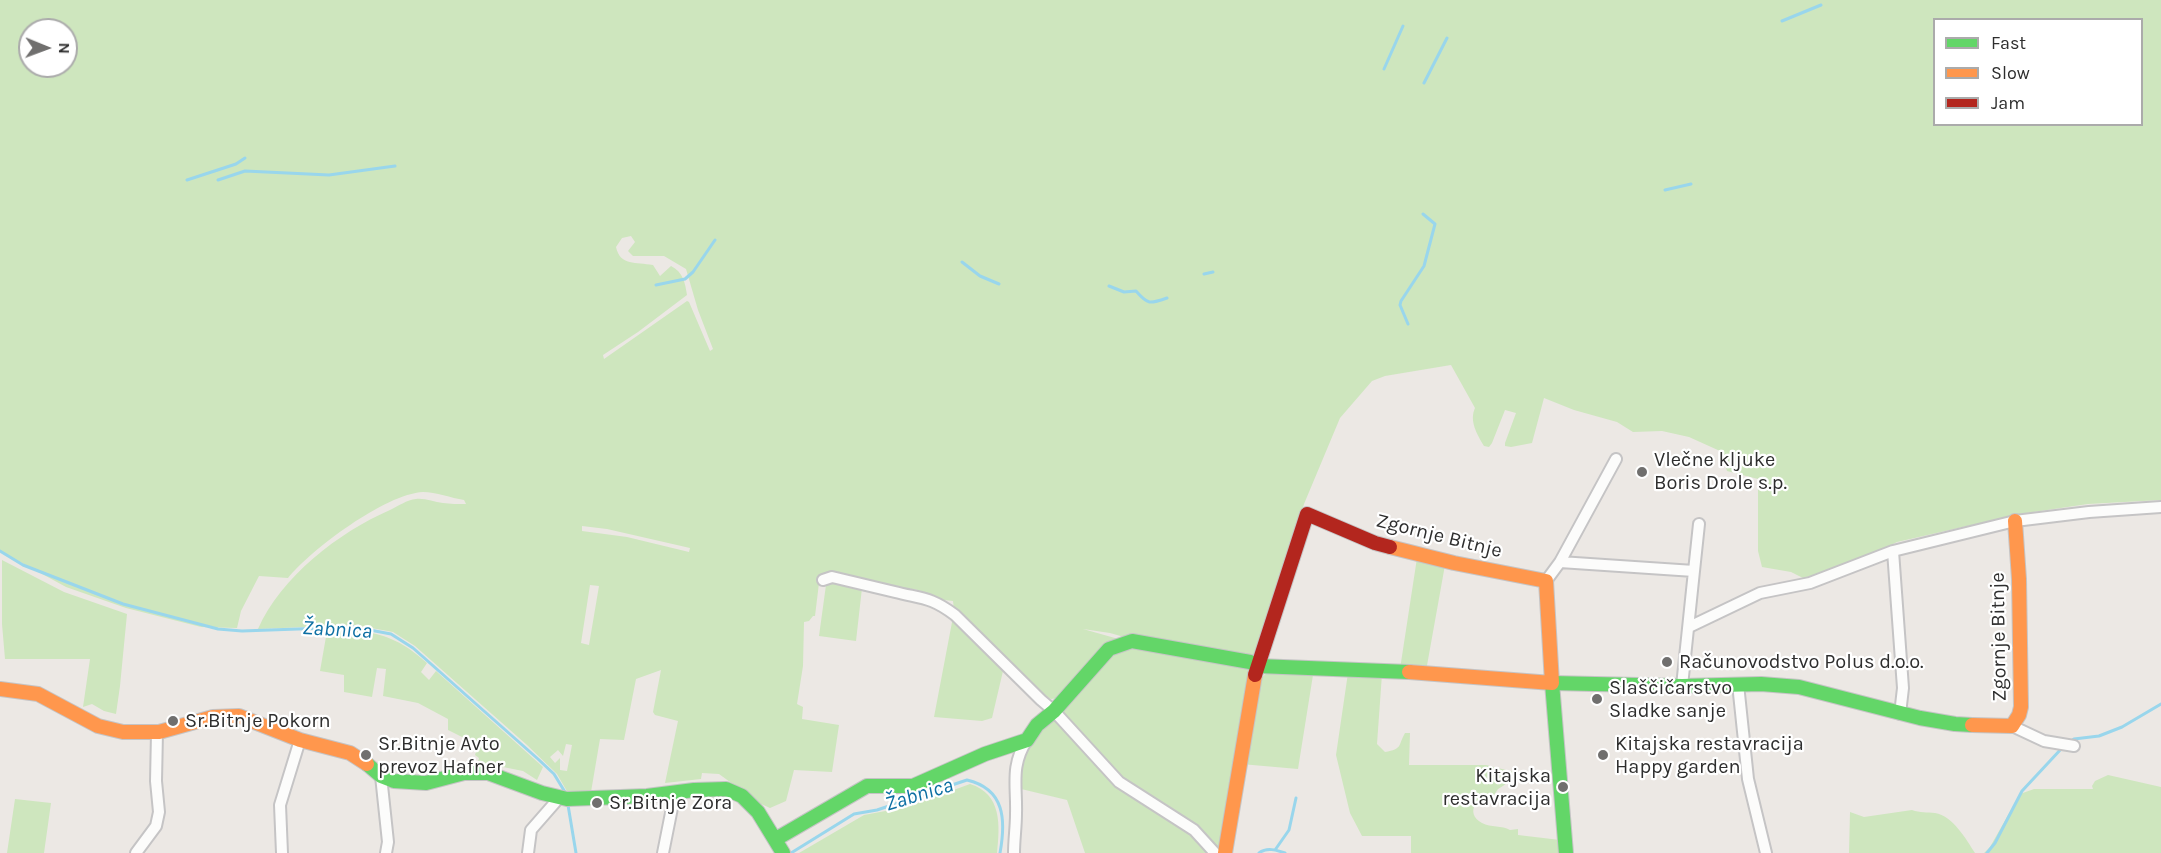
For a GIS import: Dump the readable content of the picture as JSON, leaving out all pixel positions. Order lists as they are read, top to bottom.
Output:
{
  "streets": {
    "street": ["Zgornje Bitnje"]
  },
  "water": ["Žabnica"],
  "places": [
    "Vlečne kljuke Boris Drole s.p.",
    "Računovodstvo Polus d.o.o.",
    "Slaščičarstvo Sladke sanje",
    "Sr.Bitnje Pokorn",
    "Sr.Bitnje Avto prevoz Hafner",
    "Kitajska restavracija Happy garden",
    "Kitajska restavracija",
    "Sr.Bitnje Zora"
  ],
  "legend": ["Fast", "Slow", "Jam"],
  "north": "right"
}
